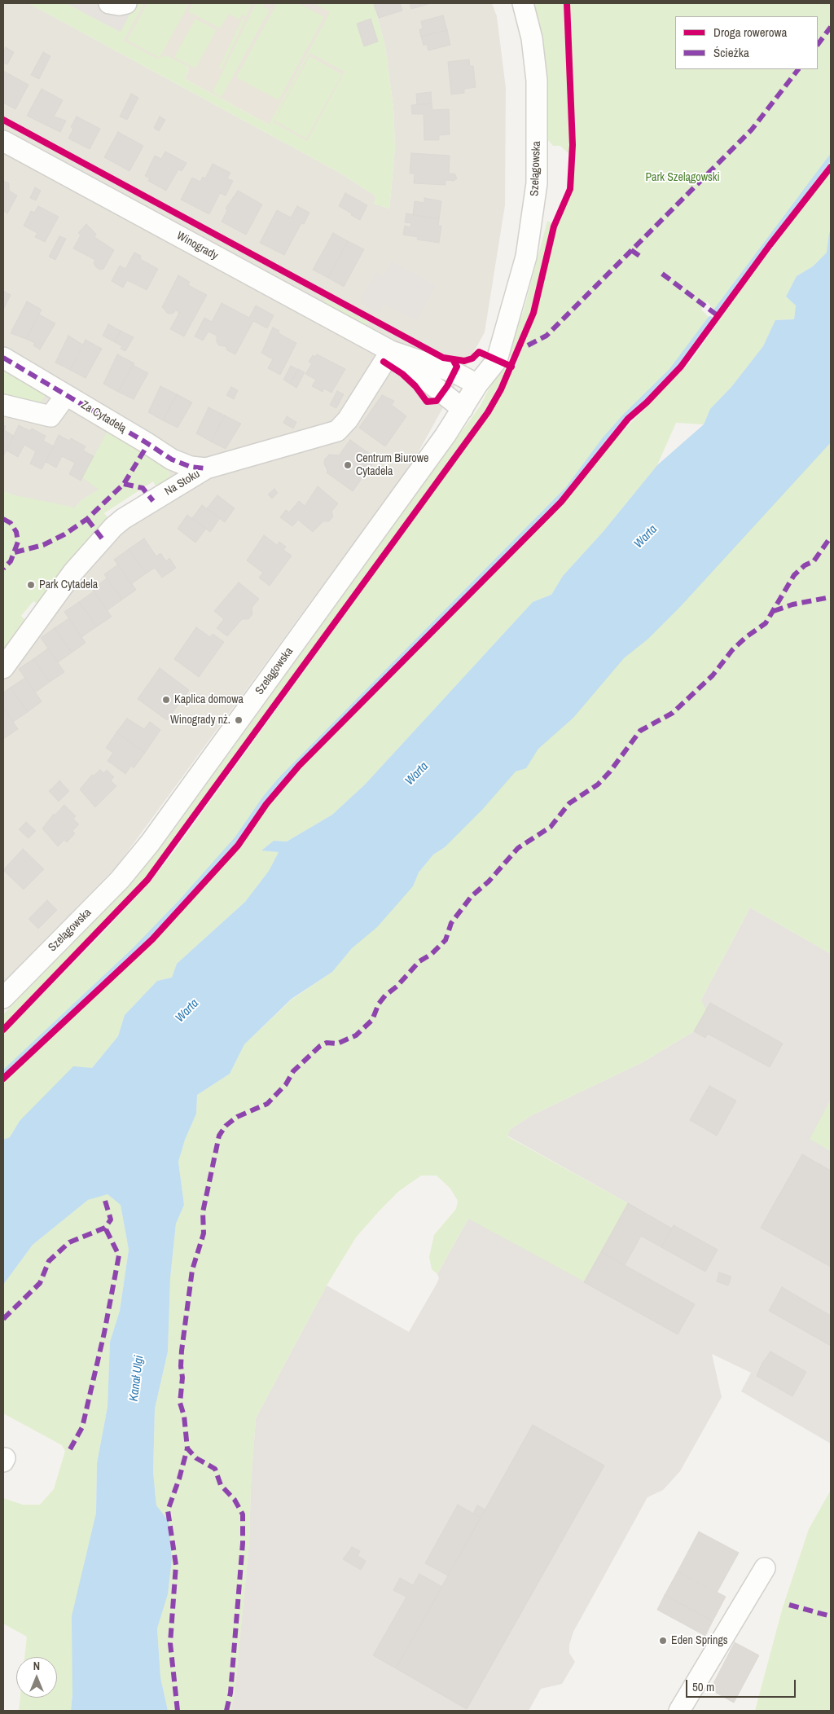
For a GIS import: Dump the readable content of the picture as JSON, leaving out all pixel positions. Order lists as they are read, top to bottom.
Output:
{
  "streets": {
    "street": [
      "Szelągowska",
      "Winogrady",
      "Za Cytadelą",
      "Na Stoku"
    ]
  },
  "crossings": [
    ["Szelągowska", "Winogrady"],
    ["Winogrady", "Na Stoku"],
    ["Za Cytadelą", "Na Stoku"]
  ],
  "water": ["Warta", "Kanał Ulgi"],
  "parks": ["Park Szelągowski"],
  "places": [
    "Centrum Biurowe Cytadela",
    "Park Cytadela",
    "Kaplica domowa",
    "Winogrady nż.",
    "Eden Springs"
  ],
  "legend": ["Droga rowerowa", "Ścieżka"],
  "scale_bar": "50 m",
  "north": "top"
}
